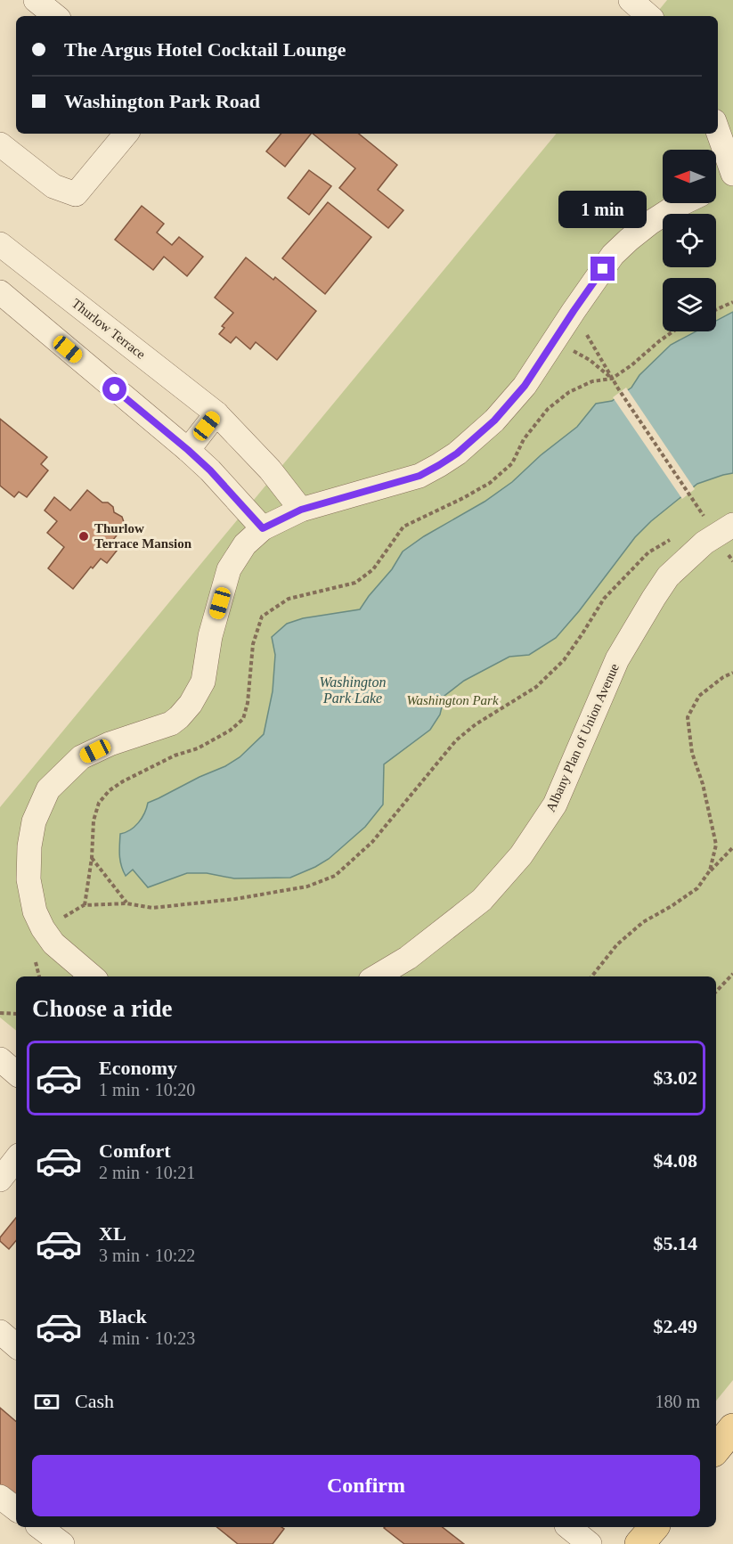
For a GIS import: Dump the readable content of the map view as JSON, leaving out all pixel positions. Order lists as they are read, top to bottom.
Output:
{
  "streets": {
    "street": ["Thurlow Terrace", "Albany Plan of Union Avenue"]
  },
  "water": ["Washington Park Lake"],
  "parks": ["Washington Park"],
  "places": ["Thurlow Terrace Mansion"],
  "north": "left",
  "page": {
    "banner": ["The Argus Hotel Cocktail Lounge", "Washington Park Road"],
    "bubble": "1 min",
    "heading": "Choose a ride",
    "list": [
      {
        "name": "Economy",
        "note": "1 min · 10:20",
        "value": "$3.02"
      },
      {
        "name": "Comfort",
        "note": "2 min · 10:21",
        "value": "$4.08"
      },
      {
        "name": "XL",
        "note": "3 min · 10:22",
        "value": "$5.14"
      },
      {
        "name": "Black",
        "note": "4 min · 10:23",
        "value": "$2.49"
      }
    ],
    "pay": ["Cash", "180 m"],
    "buttons": "Confirm"
  }
}
